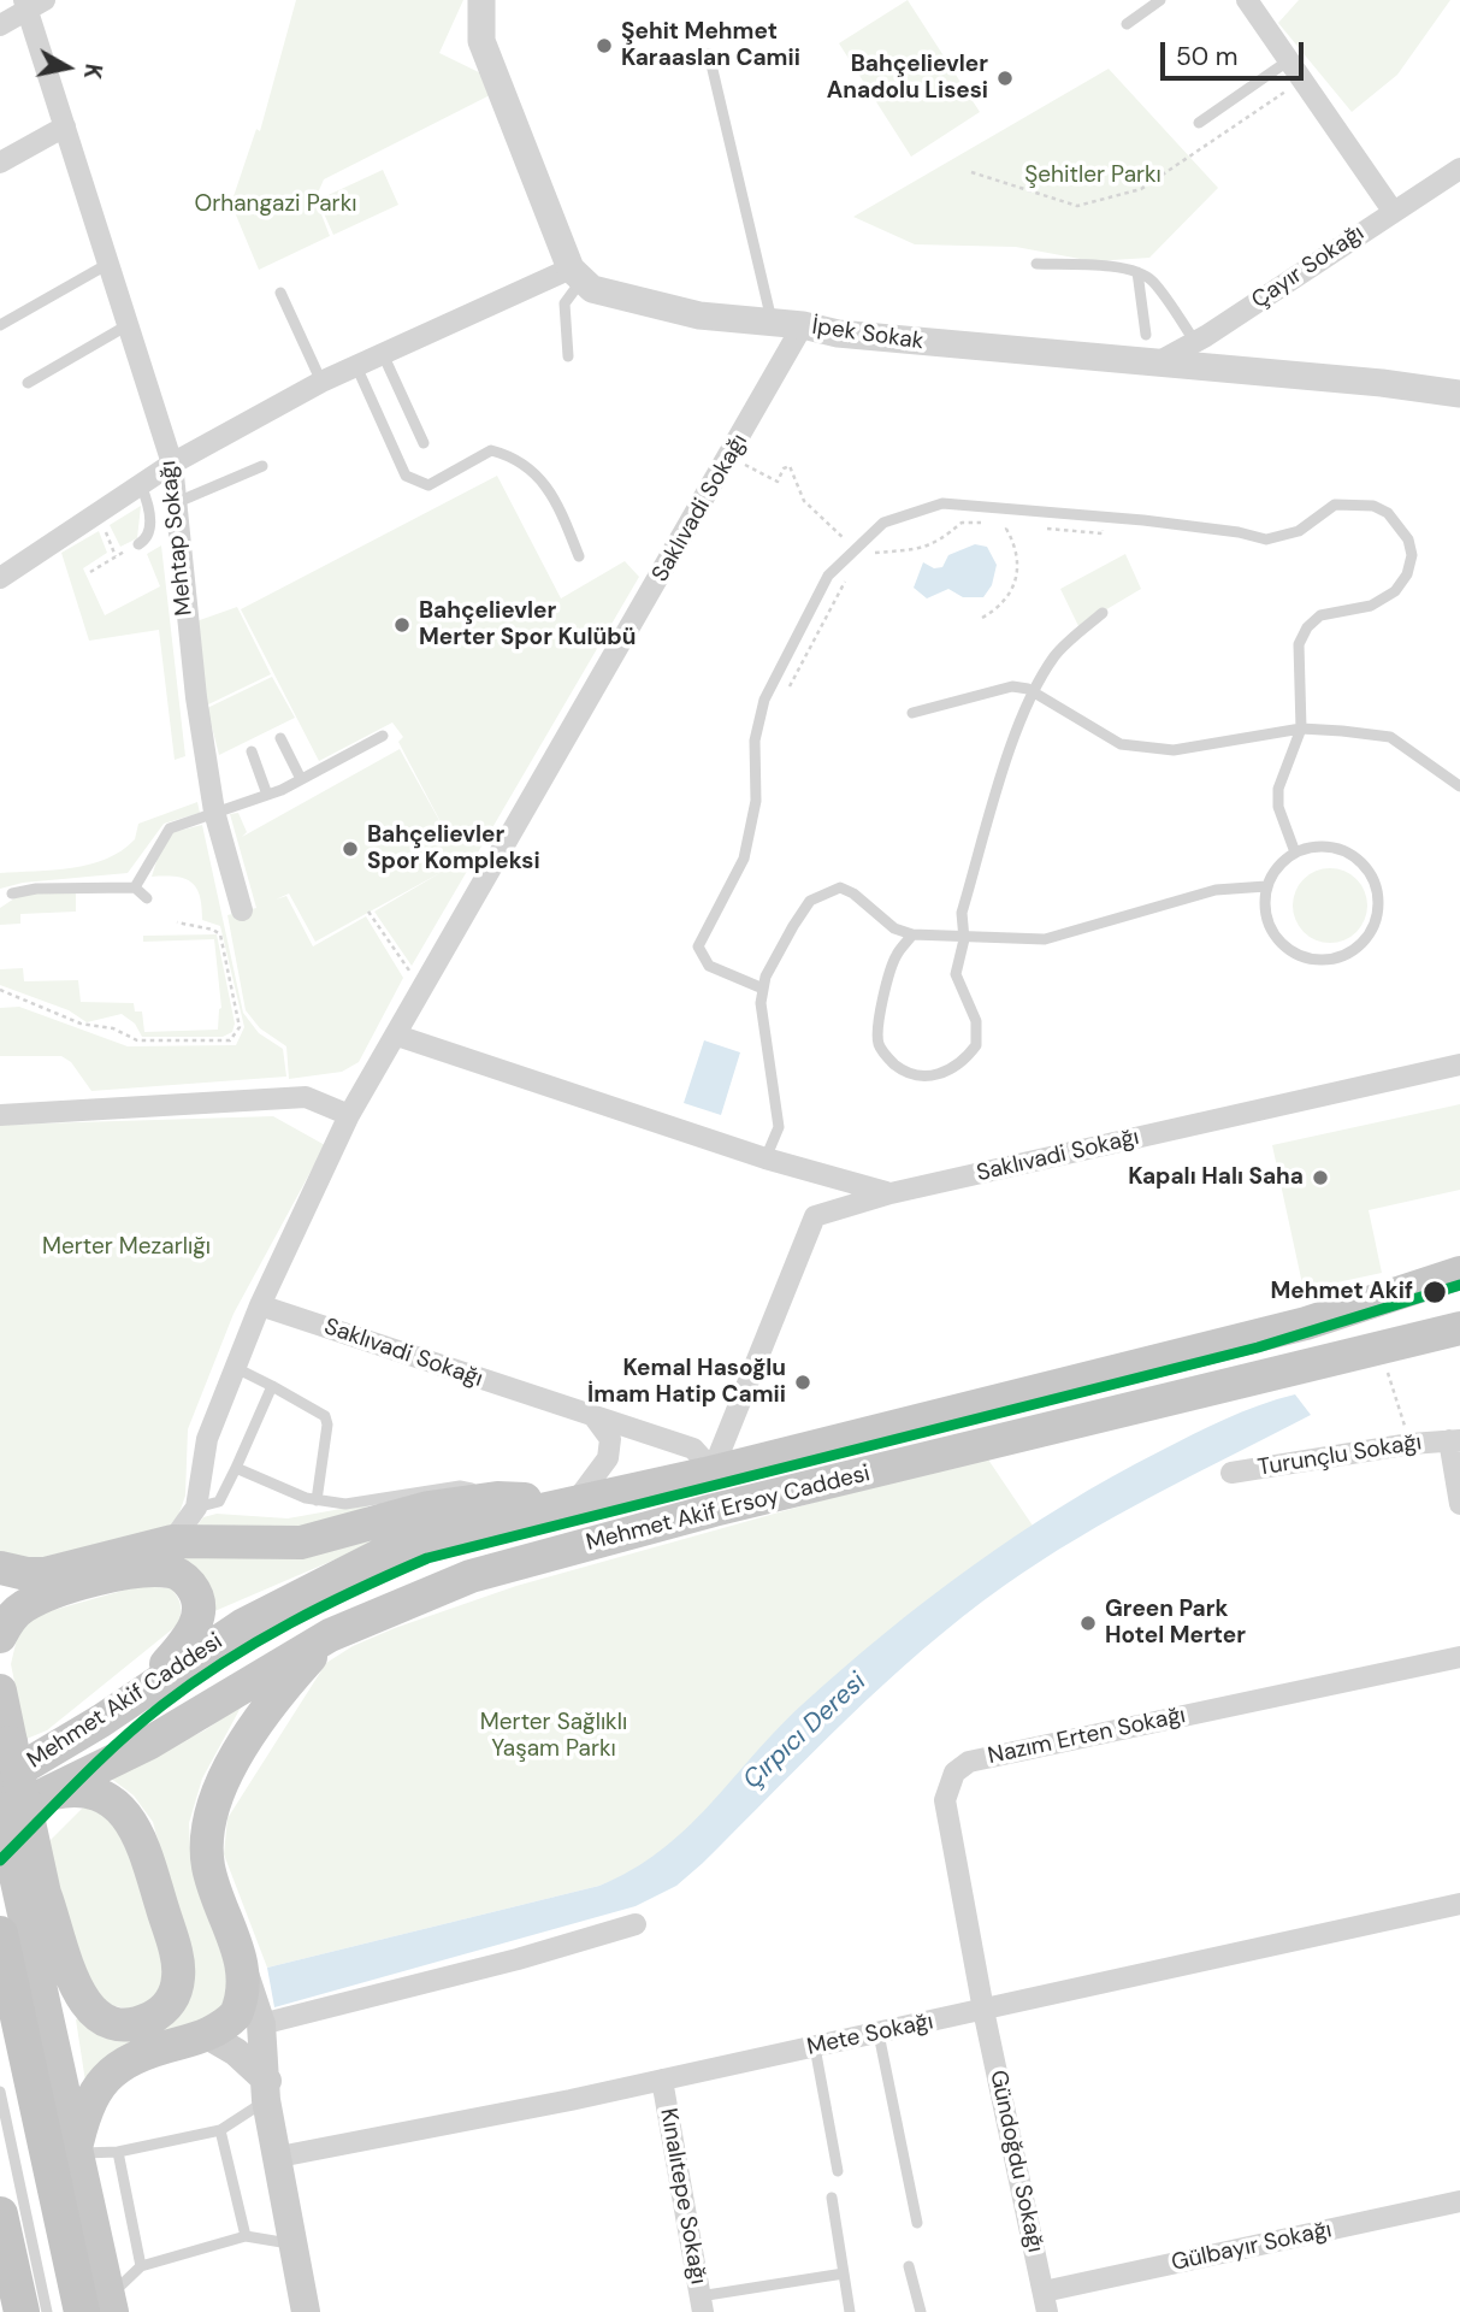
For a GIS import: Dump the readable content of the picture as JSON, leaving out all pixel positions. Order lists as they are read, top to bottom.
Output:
{
  "streets": {
    "main road": ["Mehmet Akif Ersoy Caddesi", "Mehmet Akif Caddesi"],
    "street": [
      "Çayır Sokağı",
      "İpek Sokak",
      "Saklıvadi Sokağı",
      "Mehtap Sokağı",
      "Turunçlu Sokağı",
      "Nazım Erten Sokağı",
      "Mete Sokağı",
      "Gündoğdu Sokağı",
      "Kınalıtepe Sokağı",
      "Gülbayır Sokağı"
    ]
  },
  "crossings": [
    ["Çayır Sokağı", "İpek Sokak"],
    ["İpek Sokak", "Saklıvadi Sokağı"],
    ["Nazım Erten Sokağı", "Mete Sokağı"],
    ["Nazım Erten Sokağı", "Gündoğdu Sokağı"],
    ["Mete Sokağı", "Gündoğdu Sokağı"],
    ["Mete Sokağı", "Kınalıtepe Sokağı"],
    ["Gündoğdu Sokağı", "Gülbayır Sokağı"]
  ],
  "water": ["Çırpıcı Deresi"],
  "parks": [
    "Şehitler Parkı",
    "Orhangazi Parkı",
    "Merter Mezarlığı",
    "Merter Sağlıklı Yaşam Parkı"
  ],
  "places": [
    "Şehit Mehmet Karaaslan Camii",
    "Bahçelievler Anadolu Lisesi",
    "Bahçelievler Merter Spor Kulübü",
    "Bahçelievler Spor Kompleksi",
    "Kapalı Halı Saha",
    "Mehmet Akif",
    "Kemal Hasoğlu İmam Hatip Camii",
    "Green Park Hotel Merter"
  ],
  "scale_bar": "50 m",
  "north": "right"
}
